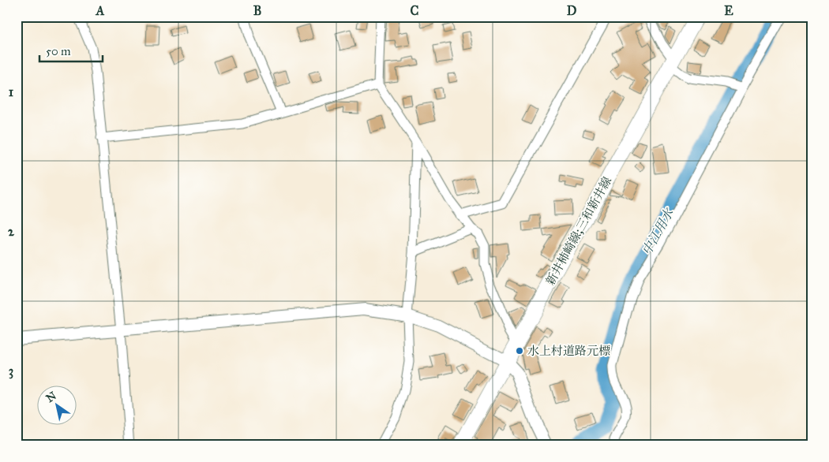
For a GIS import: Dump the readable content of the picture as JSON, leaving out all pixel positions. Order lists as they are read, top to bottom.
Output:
{
  "streets": {
    "main road": ["新井柿崎線;三和新井線"]
  },
  "water": ["中江用水"],
  "places": ["水上村道路元標"],
  "scale_bar": "50 m",
  "north": "top left",
  "grid": {
    "columns": [
      "A",
      "B",
      "C",
      "D",
      "E"
    ],
    "rows": ["1", "2", "3"]
  }
}
